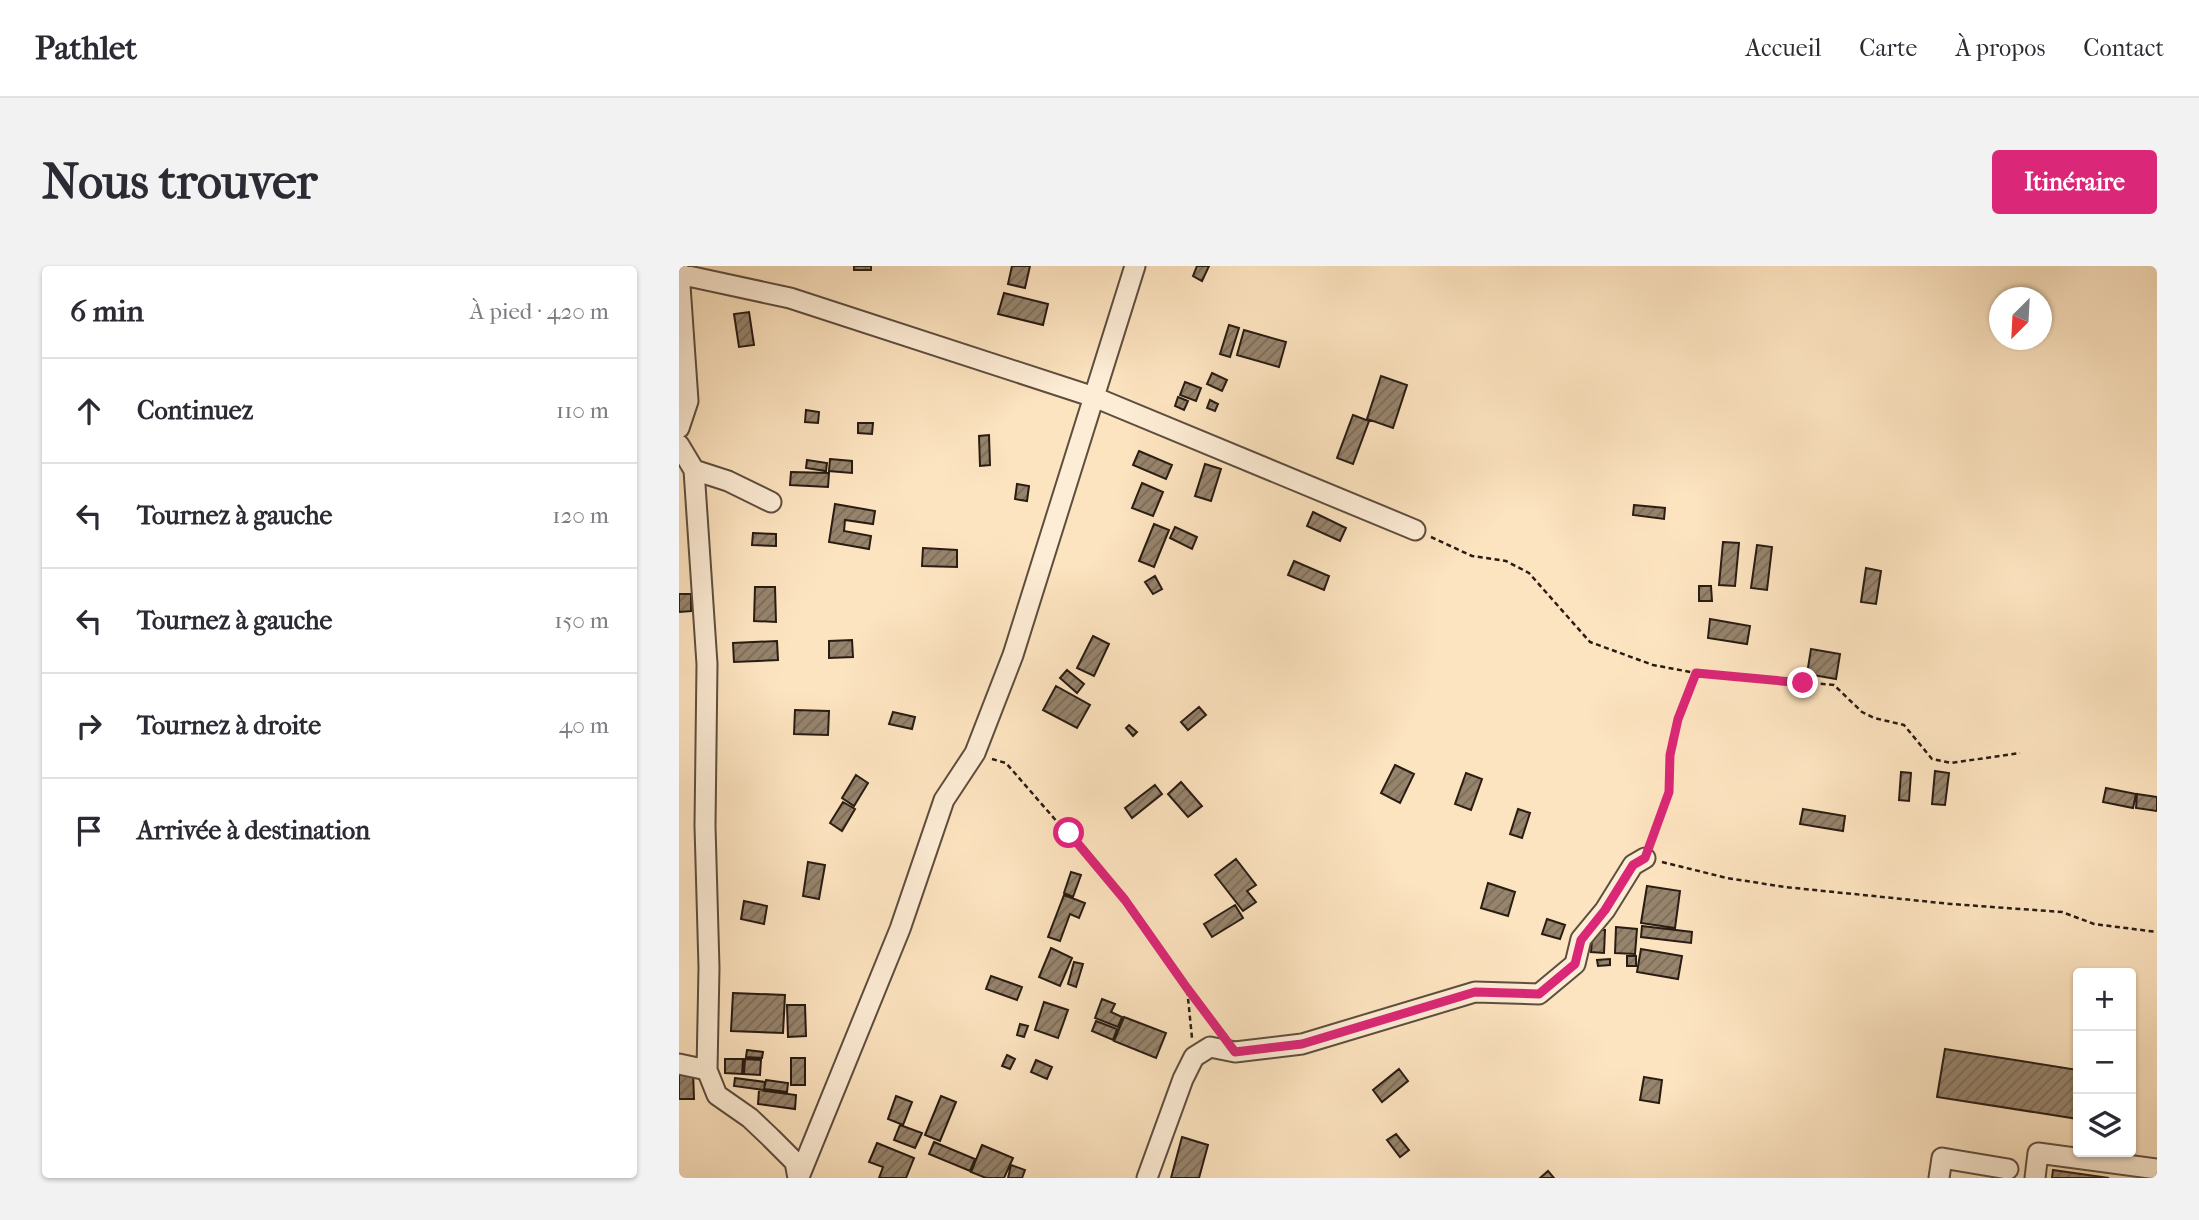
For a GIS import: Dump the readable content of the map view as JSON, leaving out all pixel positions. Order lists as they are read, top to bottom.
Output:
{
  "north": "bottom left",
  "page": {
    "header": "Pathlet",
    "nav": [
      "Accueil",
      "Carte",
      "À propos",
      "Contact"
    ],
    "buttons": "Itinéraire",
    "title": "Nous trouver",
    "heading": ["6 min", "À pied · 420 m"],
    "list": [
      ["Continuez", "110 m"],
      ["Tournez à gauche", "120 m"],
      ["Tournez à gauche", "150 m"],
      ["Tournez à droite", "40 m"],
      "Arrivée à destination"
    ],
    "map_buttons": ["+", "−"]
  }
}
